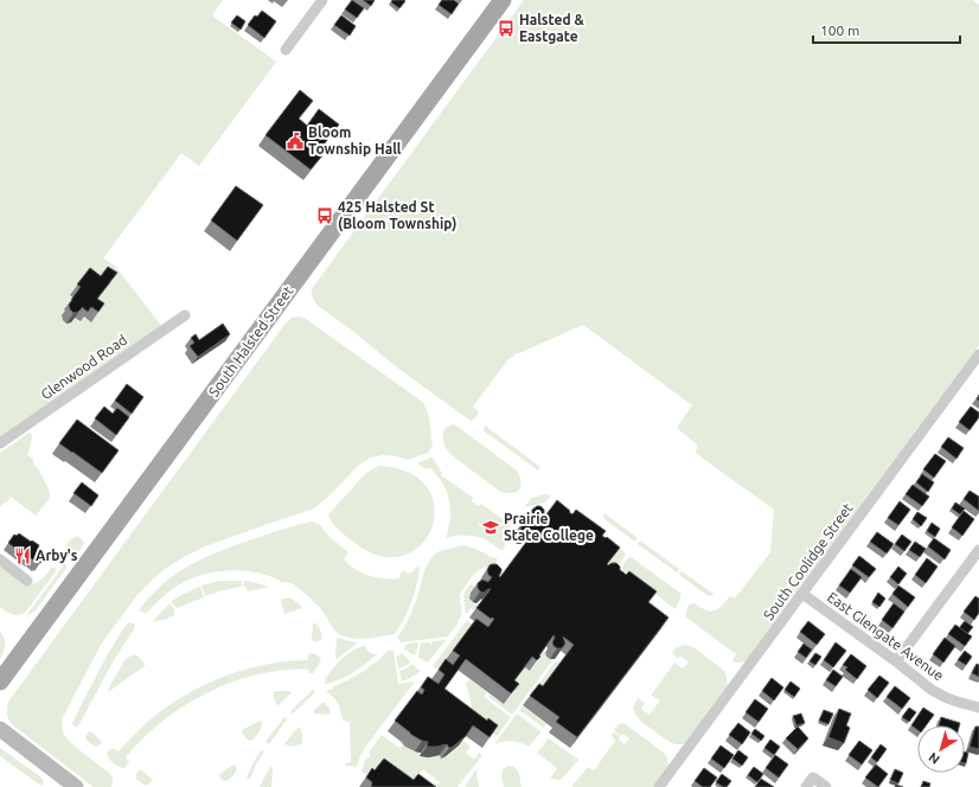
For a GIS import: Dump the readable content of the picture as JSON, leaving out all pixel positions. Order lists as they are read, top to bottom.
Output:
{
  "streets": {
    "main road": ["South Halsted Street"],
    "street": ["Glenwood Road", "South Coolidge Street", "East Glengate Avenue"]
  },
  "crossings": [
    ["South Coolidge Street", "East Glengate Avenue"]
  ],
  "places": {
    "bus stop": ["Halsted & Eastgate", "425 Halsted St (Bloom Township)"],
    "public building": ["Bloom Township Hall"],
    "school or university": ["Prairie State College"],
    "restaurant": ["Arby's"]
  },
  "scale_bar": "100 m",
  "north": "bottom left"
}
